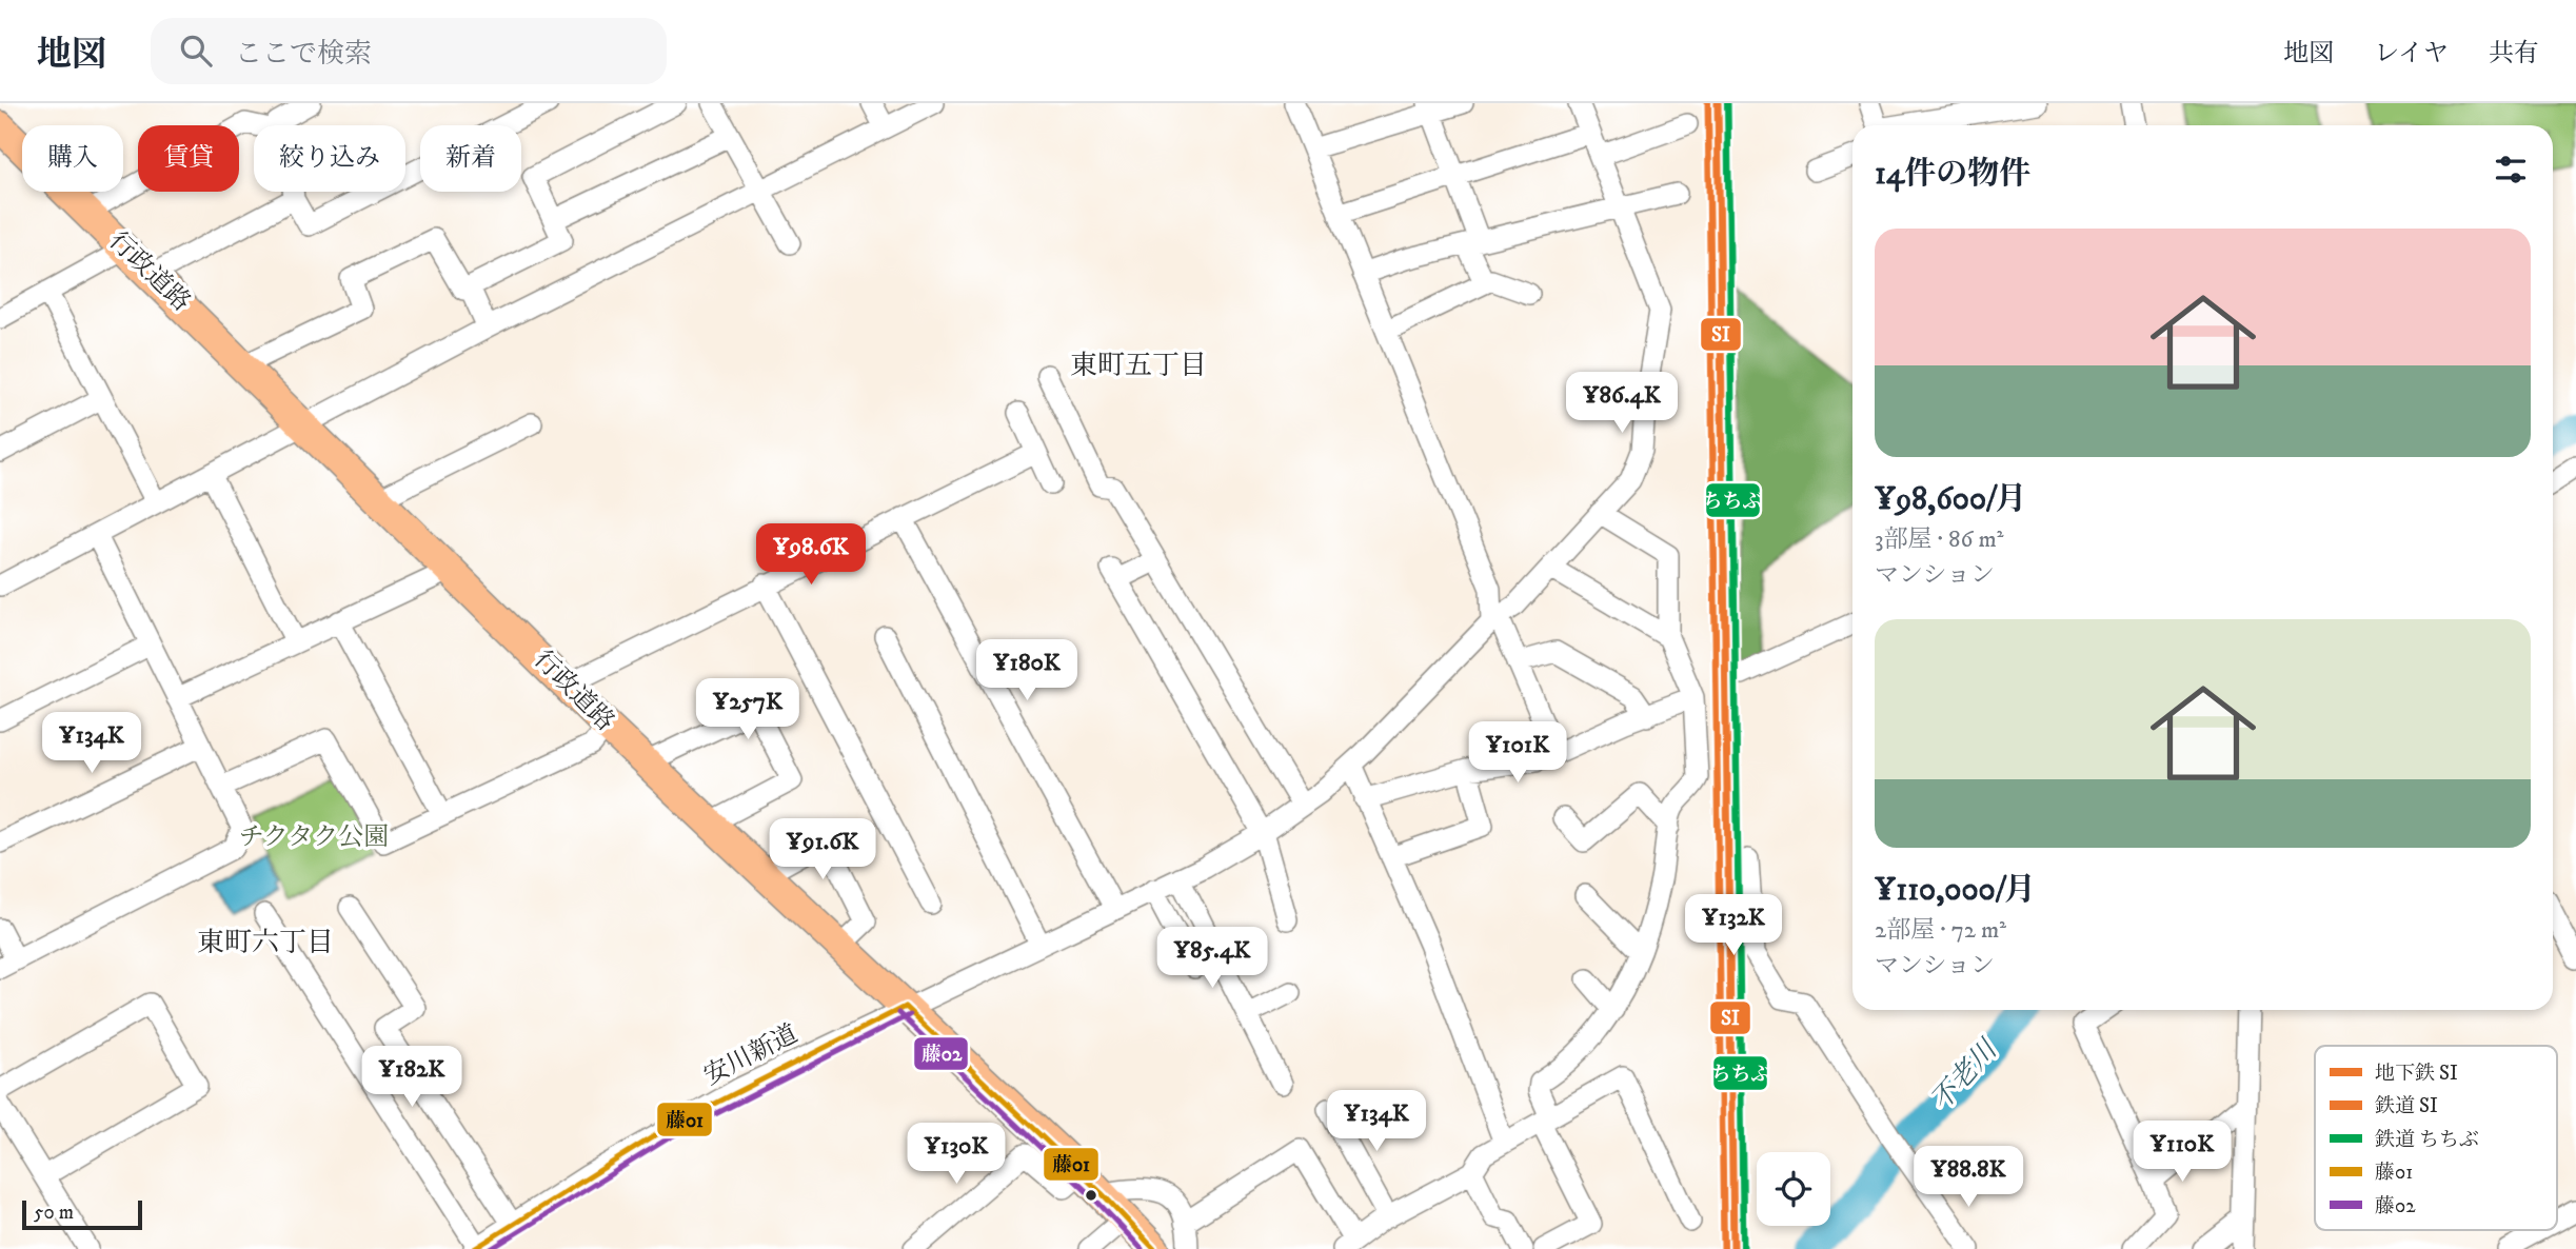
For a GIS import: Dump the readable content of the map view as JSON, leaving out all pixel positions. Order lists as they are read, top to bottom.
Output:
{
  "streets": {
    "highway": ["行政道路"],
    "street": ["安川新道"]
  },
  "crossings": [
    ["行政道路", "安川新道"]
  ],
  "districts": ["東町五丁目", "東町六丁目"],
  "water": ["不老川"],
  "parks": ["チクタク公園"],
  "lines": [
    "metro line SI",
    "rail line SI",
    "rail line ちちぶ",
    "transit line 藤01",
    "transit line 藤02"
  ],
  "legend": [
    "地下鉄 SI",
    "鉄道 SI",
    "鉄道 ちちぶ",
    "藤01",
    "藤02"
  ],
  "scale_bar": "50 m",
  "page": {
    "header": "地図",
    "search": "ここで検索",
    "nav": ["地図", "レイヤ", "共有"],
    "chip": [
      "購入",
      "賃貸",
      "絞り込み",
      "新着"
    ],
    "heading": "14件の物件",
    "list": [
      {
        "name": "¥98,600/月",
        "note": "3部屋 · 86 m² · マンション"
      },
      {
        "name": "¥110,000/月",
        "note": "2部屋 · 72 m² · マンション"
      }
    ],
    "price": [
      "¥86.4K",
      "¥98.6K",
      "¥180K",
      "¥257K",
      "¥134K",
      "¥101K",
      "¥91.6K",
      "¥132K",
      "¥85.4K",
      "¥182K",
      "¥134K",
      "¥110K",
      "¥130K",
      "¥88.8K"
    ],
    "scale": "50 m"
  }
}
